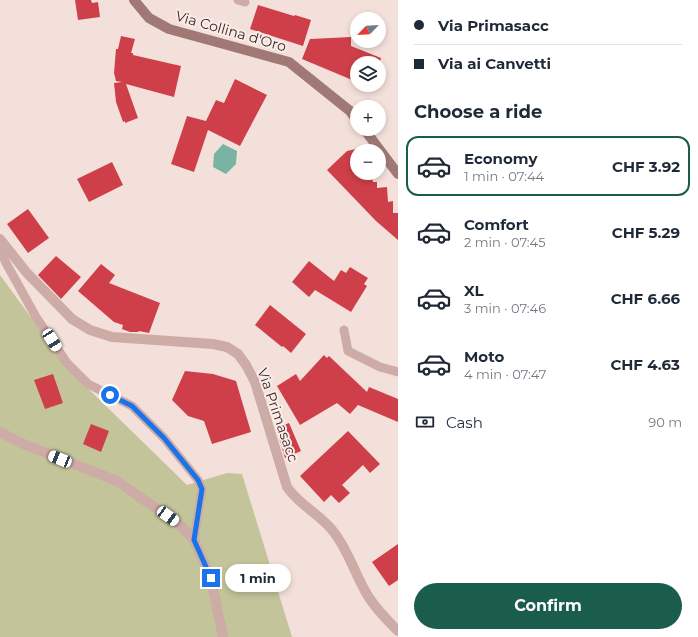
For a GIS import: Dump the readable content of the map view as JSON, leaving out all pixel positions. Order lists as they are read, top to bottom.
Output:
{
  "streets": {
    "street": ["Via Collina d'Oro", "Via Primasacc"]
  },
  "north": "bottom left",
  "page": {
    "banner": ["Via Primasacc", "Via ai Canvetti"],
    "map_buttons": ["+", "−"],
    "heading": "Choose a ride",
    "list": [
      {
        "name": "Economy",
        "note": "1 min · 07:44",
        "value": "CHF 3.92"
      },
      {
        "name": "Comfort",
        "note": "2 min · 07:45",
        "value": "CHF 5.29"
      },
      {
        "name": "XL",
        "note": "3 min · 07:46",
        "value": "CHF 6.66"
      },
      {
        "name": "Moto",
        "note": "4 min · 07:47",
        "value": "CHF 4.63"
      }
    ],
    "pay": ["Cash", "90 m"],
    "bubble": "1 min",
    "buttons": "Confirm"
  }
}
